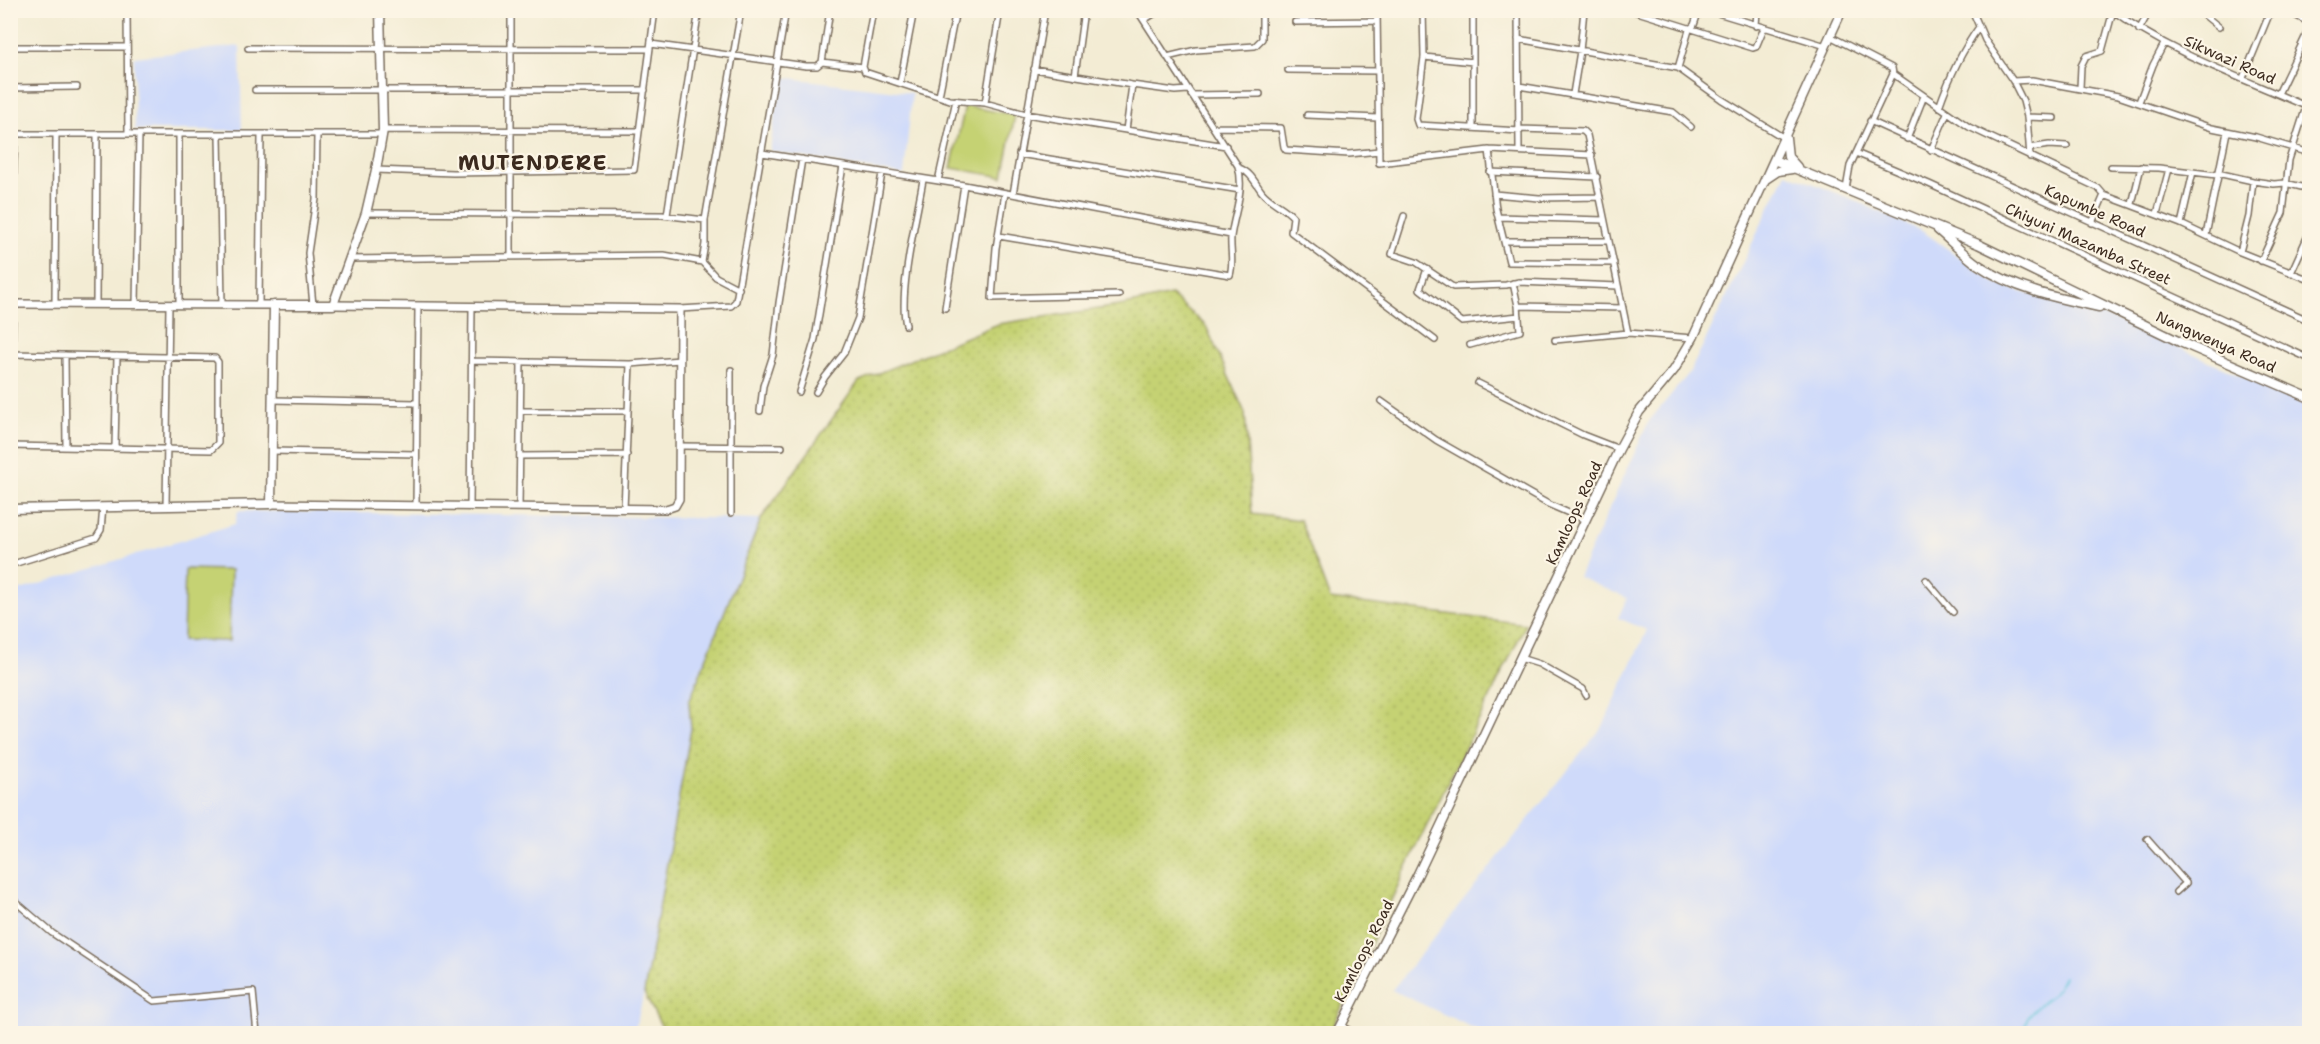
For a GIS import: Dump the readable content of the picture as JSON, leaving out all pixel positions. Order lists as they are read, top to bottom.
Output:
{
  "streets": {
    "main road": ["Nangwenya Road", "Kamloops Road"],
    "street": ["Sikwazi Road", "Kapumbe Road", "Chiyuni Mazamba Street"]
  },
  "crossings": [
    ["Nangwenya Road", "Kamloops Road"]
  ],
  "districts": ["MUTENDERE"]
}
